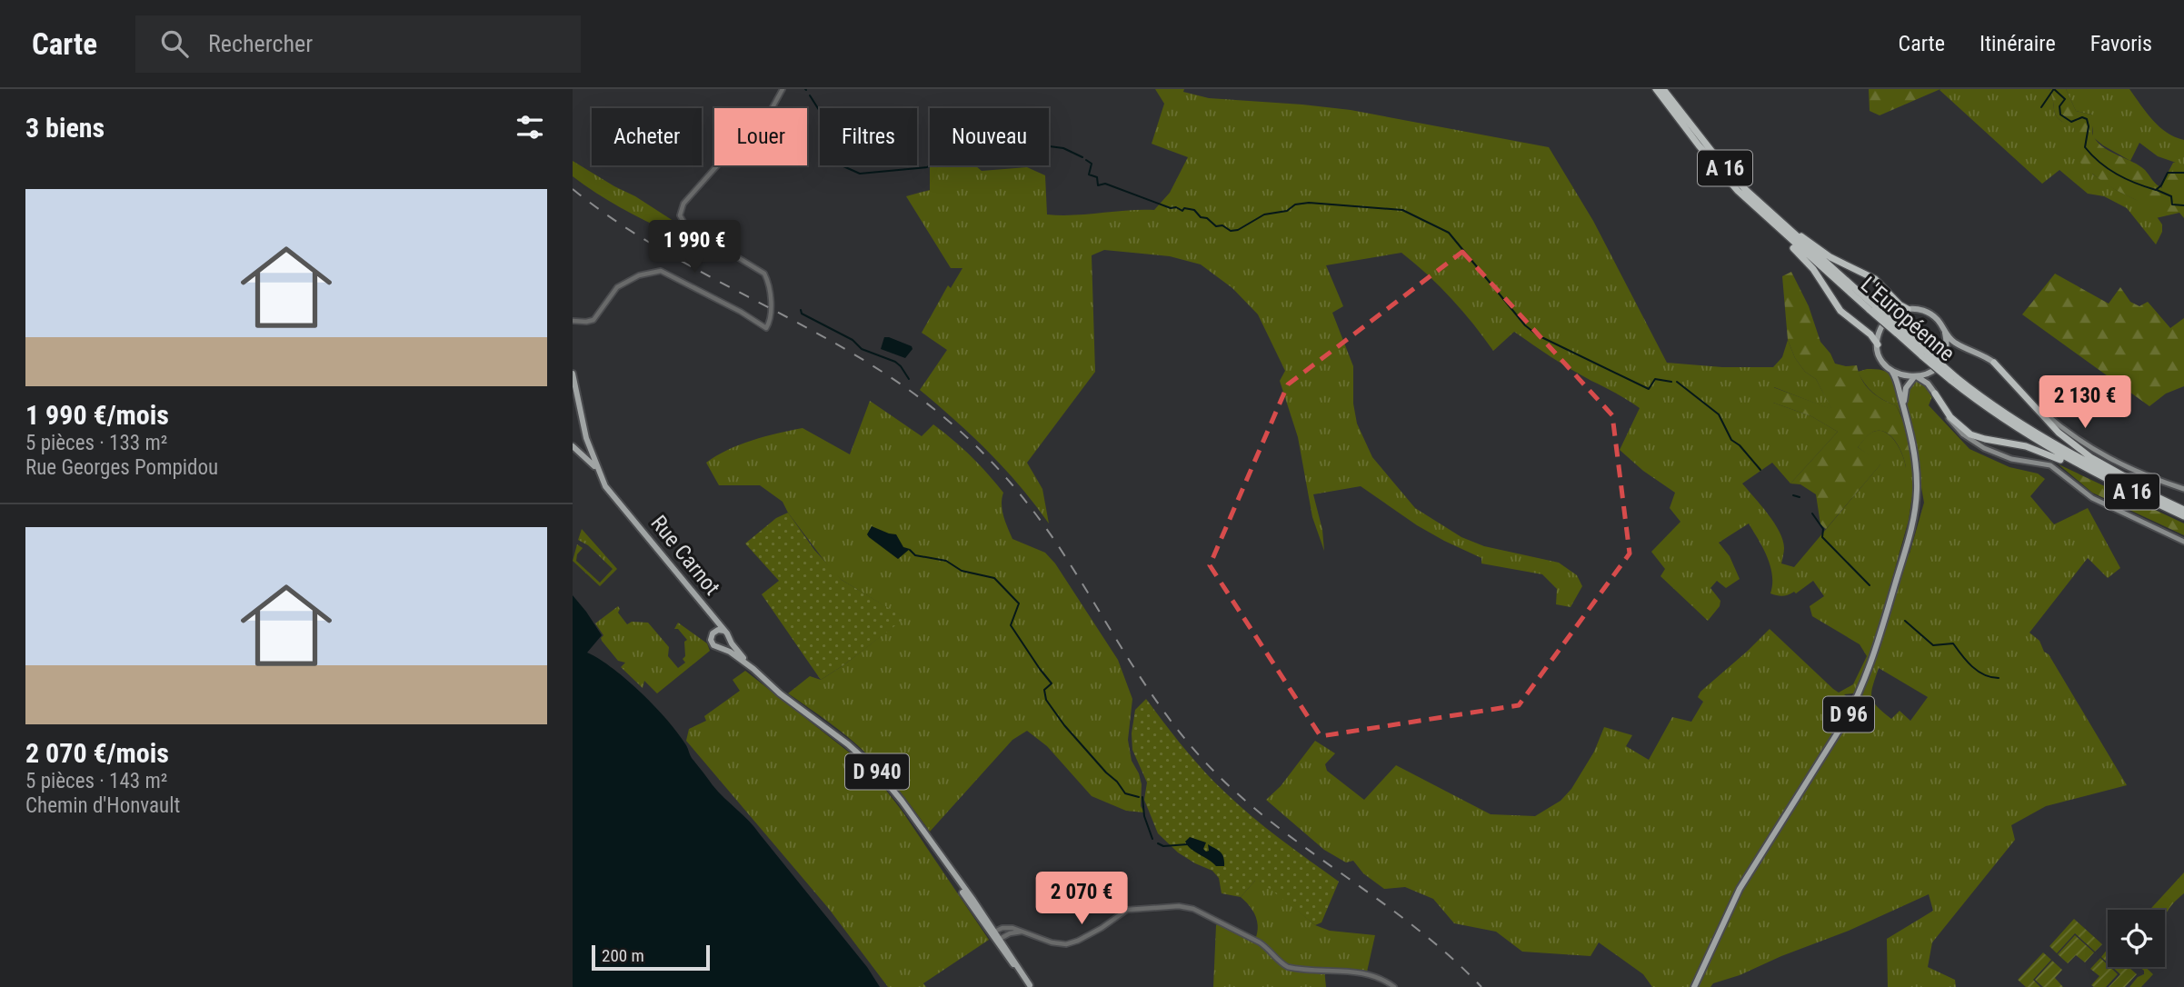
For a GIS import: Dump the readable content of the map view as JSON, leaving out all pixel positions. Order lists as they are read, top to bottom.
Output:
{
  "streets": {
    "highway": ["A 16", "L'Européenne"],
    "main road": ["Rue Carnot", "D 96", "D 940"]
  },
  "crossings": [
    ["Rue Carnot", "D 940"]
  ],
  "scale_bar": "200 m",
  "page": {
    "header": "Carte",
    "search": "Rechercher",
    "nav": ["Carte", "Itinéraire", "Favoris"],
    "heading": "3 biens",
    "chip": [
      "Acheter",
      "Louer",
      "Filtres",
      "Nouveau"
    ],
    "list": [
      {
        "name": "1 990 €/mois",
        "note": "5 pièces · 133 m² · Rue Georges Pompidou"
      },
      {
        "name": "2 070 €/mois",
        "note": "5 pièces · 143 m² · Chemin d'Honvault"
      }
    ],
    "price": ["1 990 €", "2 130 €", "2 070 €"],
    "scale": "200 m"
  }
}
